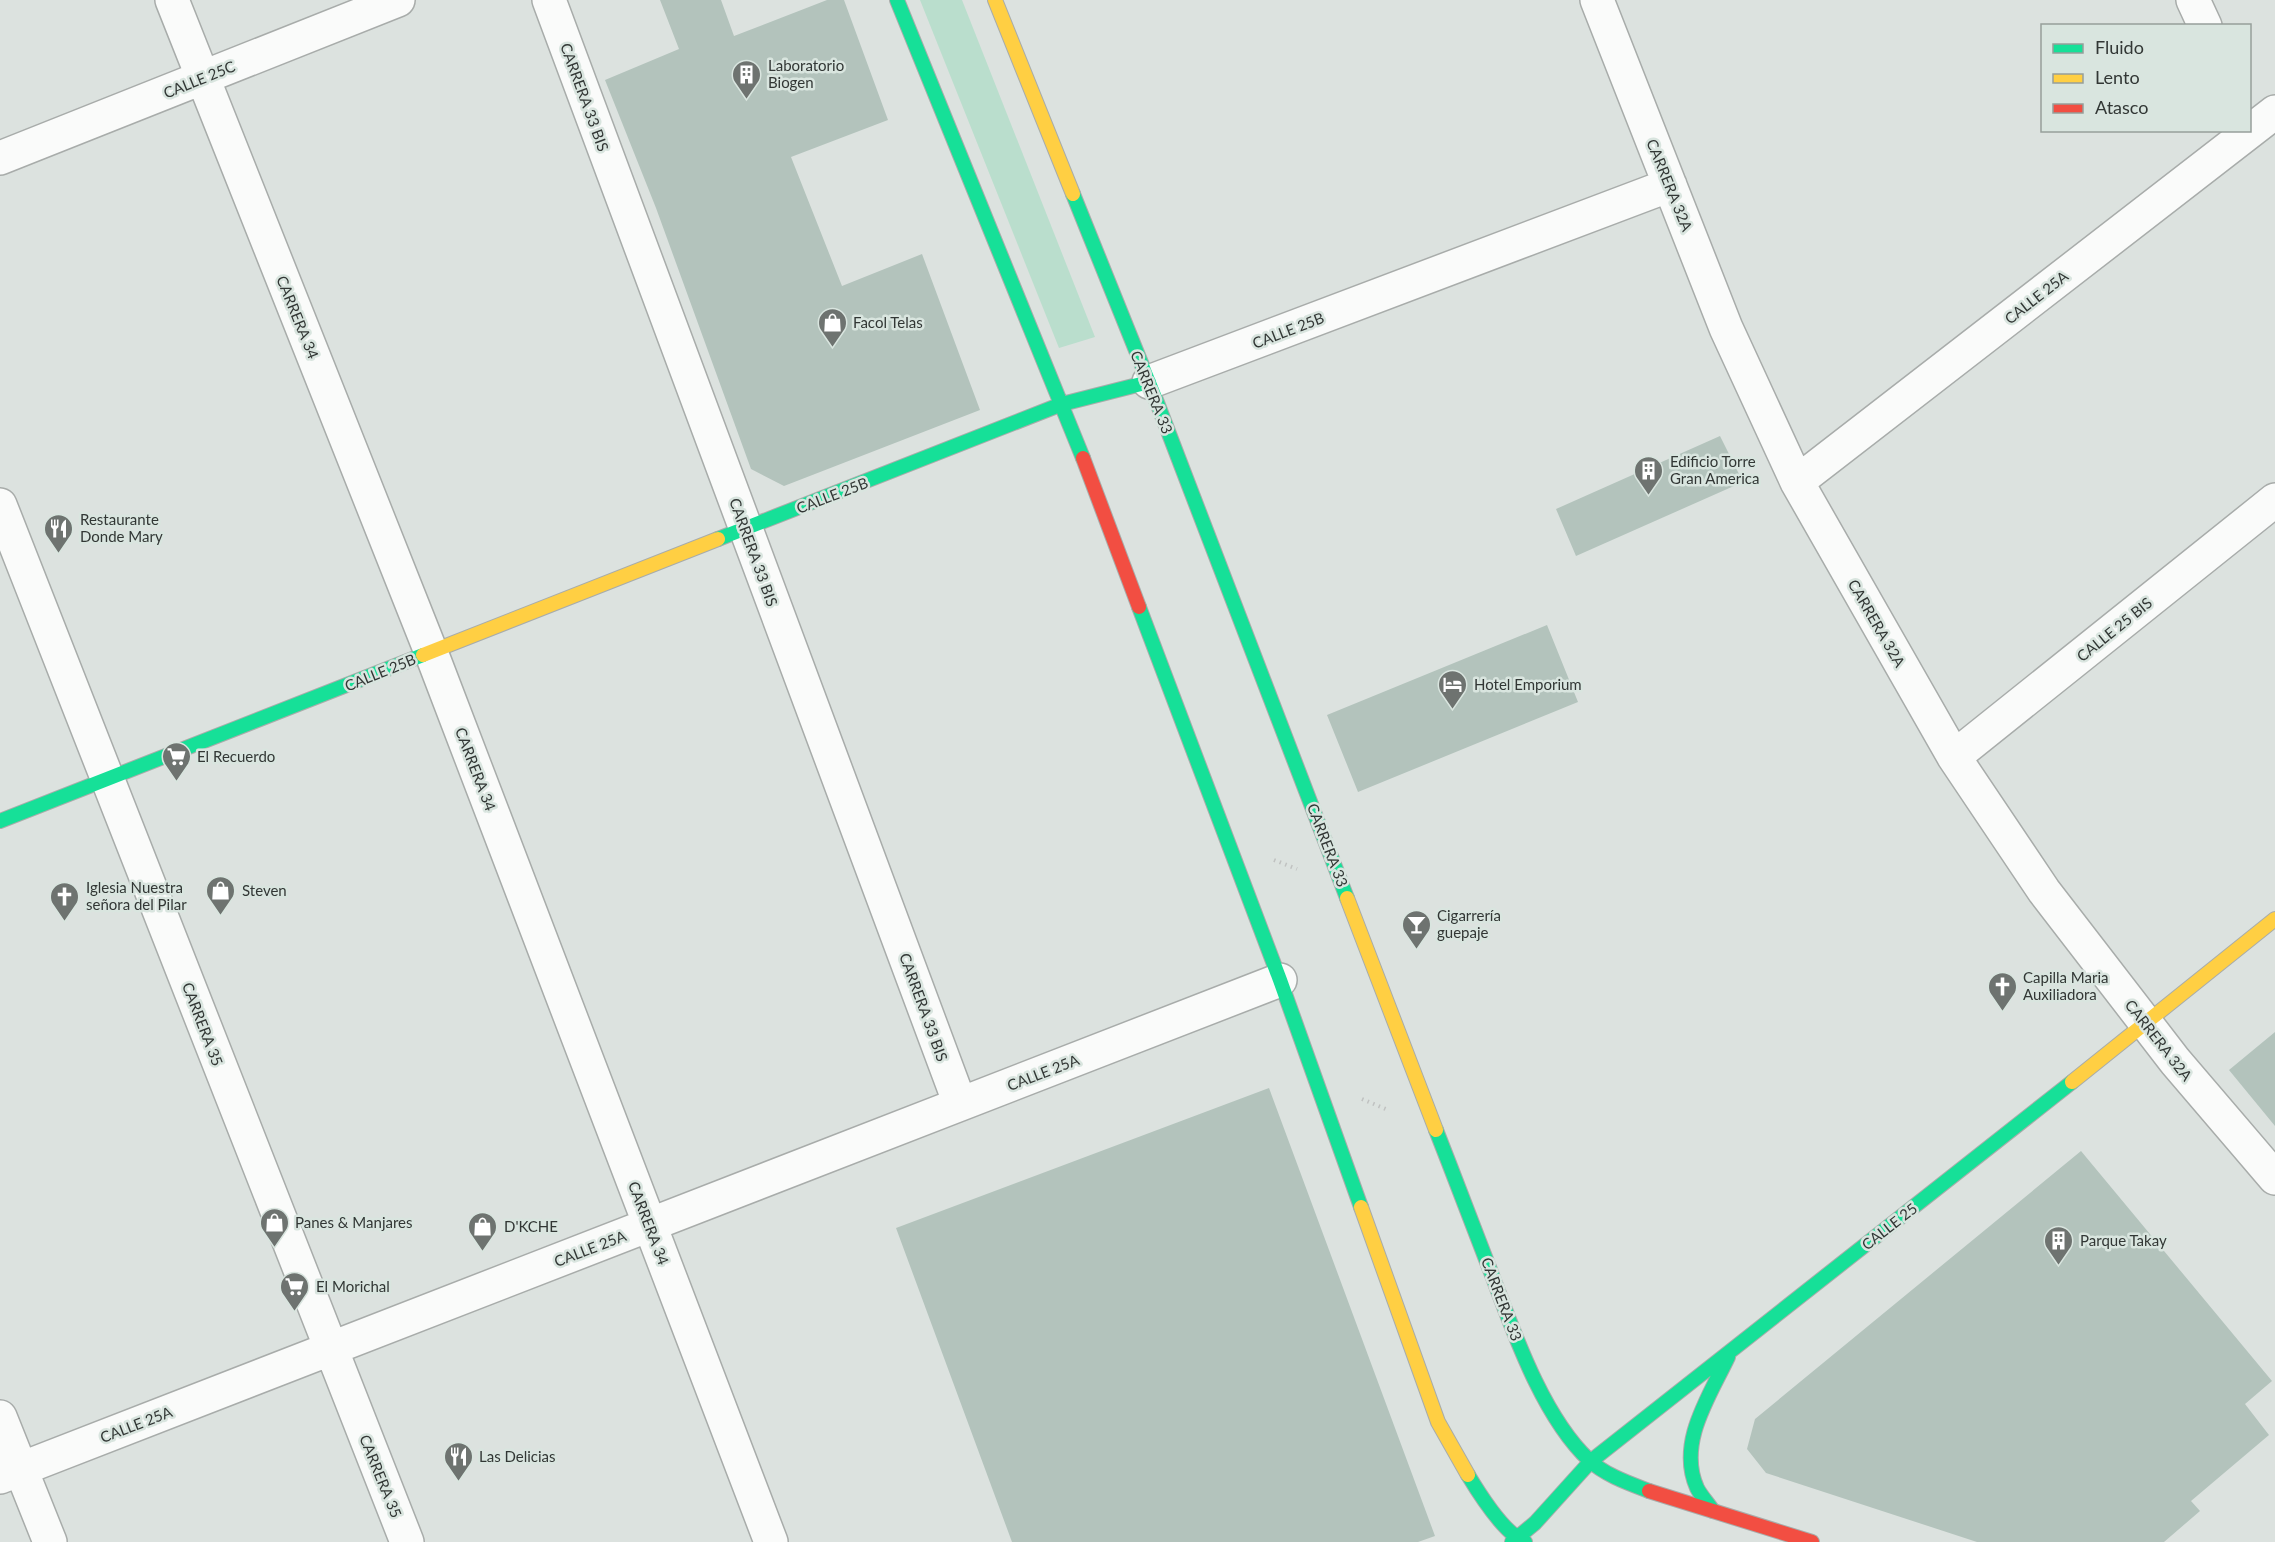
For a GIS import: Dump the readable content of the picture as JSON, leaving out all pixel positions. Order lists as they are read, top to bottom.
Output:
{
  "streets": {
    "main road": ["CALLE 25B", "CARRERA 33", "CALLE 25"],
    "street": [
      "CALLE 25C",
      "CARRERA 33 BIS",
      "CARRERA 32A",
      "CALLE 25A",
      "CARRERA 34",
      "CALLE 25 BIS",
      "CARRERA 35"
    ]
  },
  "crossings": [
    ["CALLE 25C", "CARRERA 34"],
    ["CARRERA 33 BIS", "CALLE 25A"],
    ["CARRERA 33 BIS", "CALLE 25B"],
    ["CARRERA 32A", "CALLE 25A"],
    ["CARRERA 32A", "CALLE 25B"],
    ["CARRERA 32A", "CALLE 25 BIS"],
    ["CARRERA 32A", "CALLE 25"],
    ["CALLE 25A", "CARRERA 34"],
    ["CALLE 25A", "CARRERA 35"],
    ["CARRERA 34", "CALLE 25B"],
    ["CALLE 25B", "CARRERA 33"],
    ["CALLE 25B", "CARRERA 35"],
    ["CARRERA 33", "CALLE 25"]
  ],
  "places": {
    "building": ["Laboratorio Biogen", "Edificio Torre Gran America", "Parque Takay"],
    "shop": [
      "Facol Telas",
      "Steven",
      "Panes & Manjares",
      "D'KCHE"
    ],
    "restaurant": ["Restaurante Donde Mary", "Las Delicias"],
    "hotel": ["Hotel Emporium"],
    "supermarket": ["El Recuerdo", "El Morichal"],
    "church": ["Iglesia Nuestra señora del Pilar", "Capilla Maria Auxiliadora"],
    "bar": ["Cigarrería guepaje"]
  },
  "legend": ["Fluido", "Lento", "Atasco"]
}
